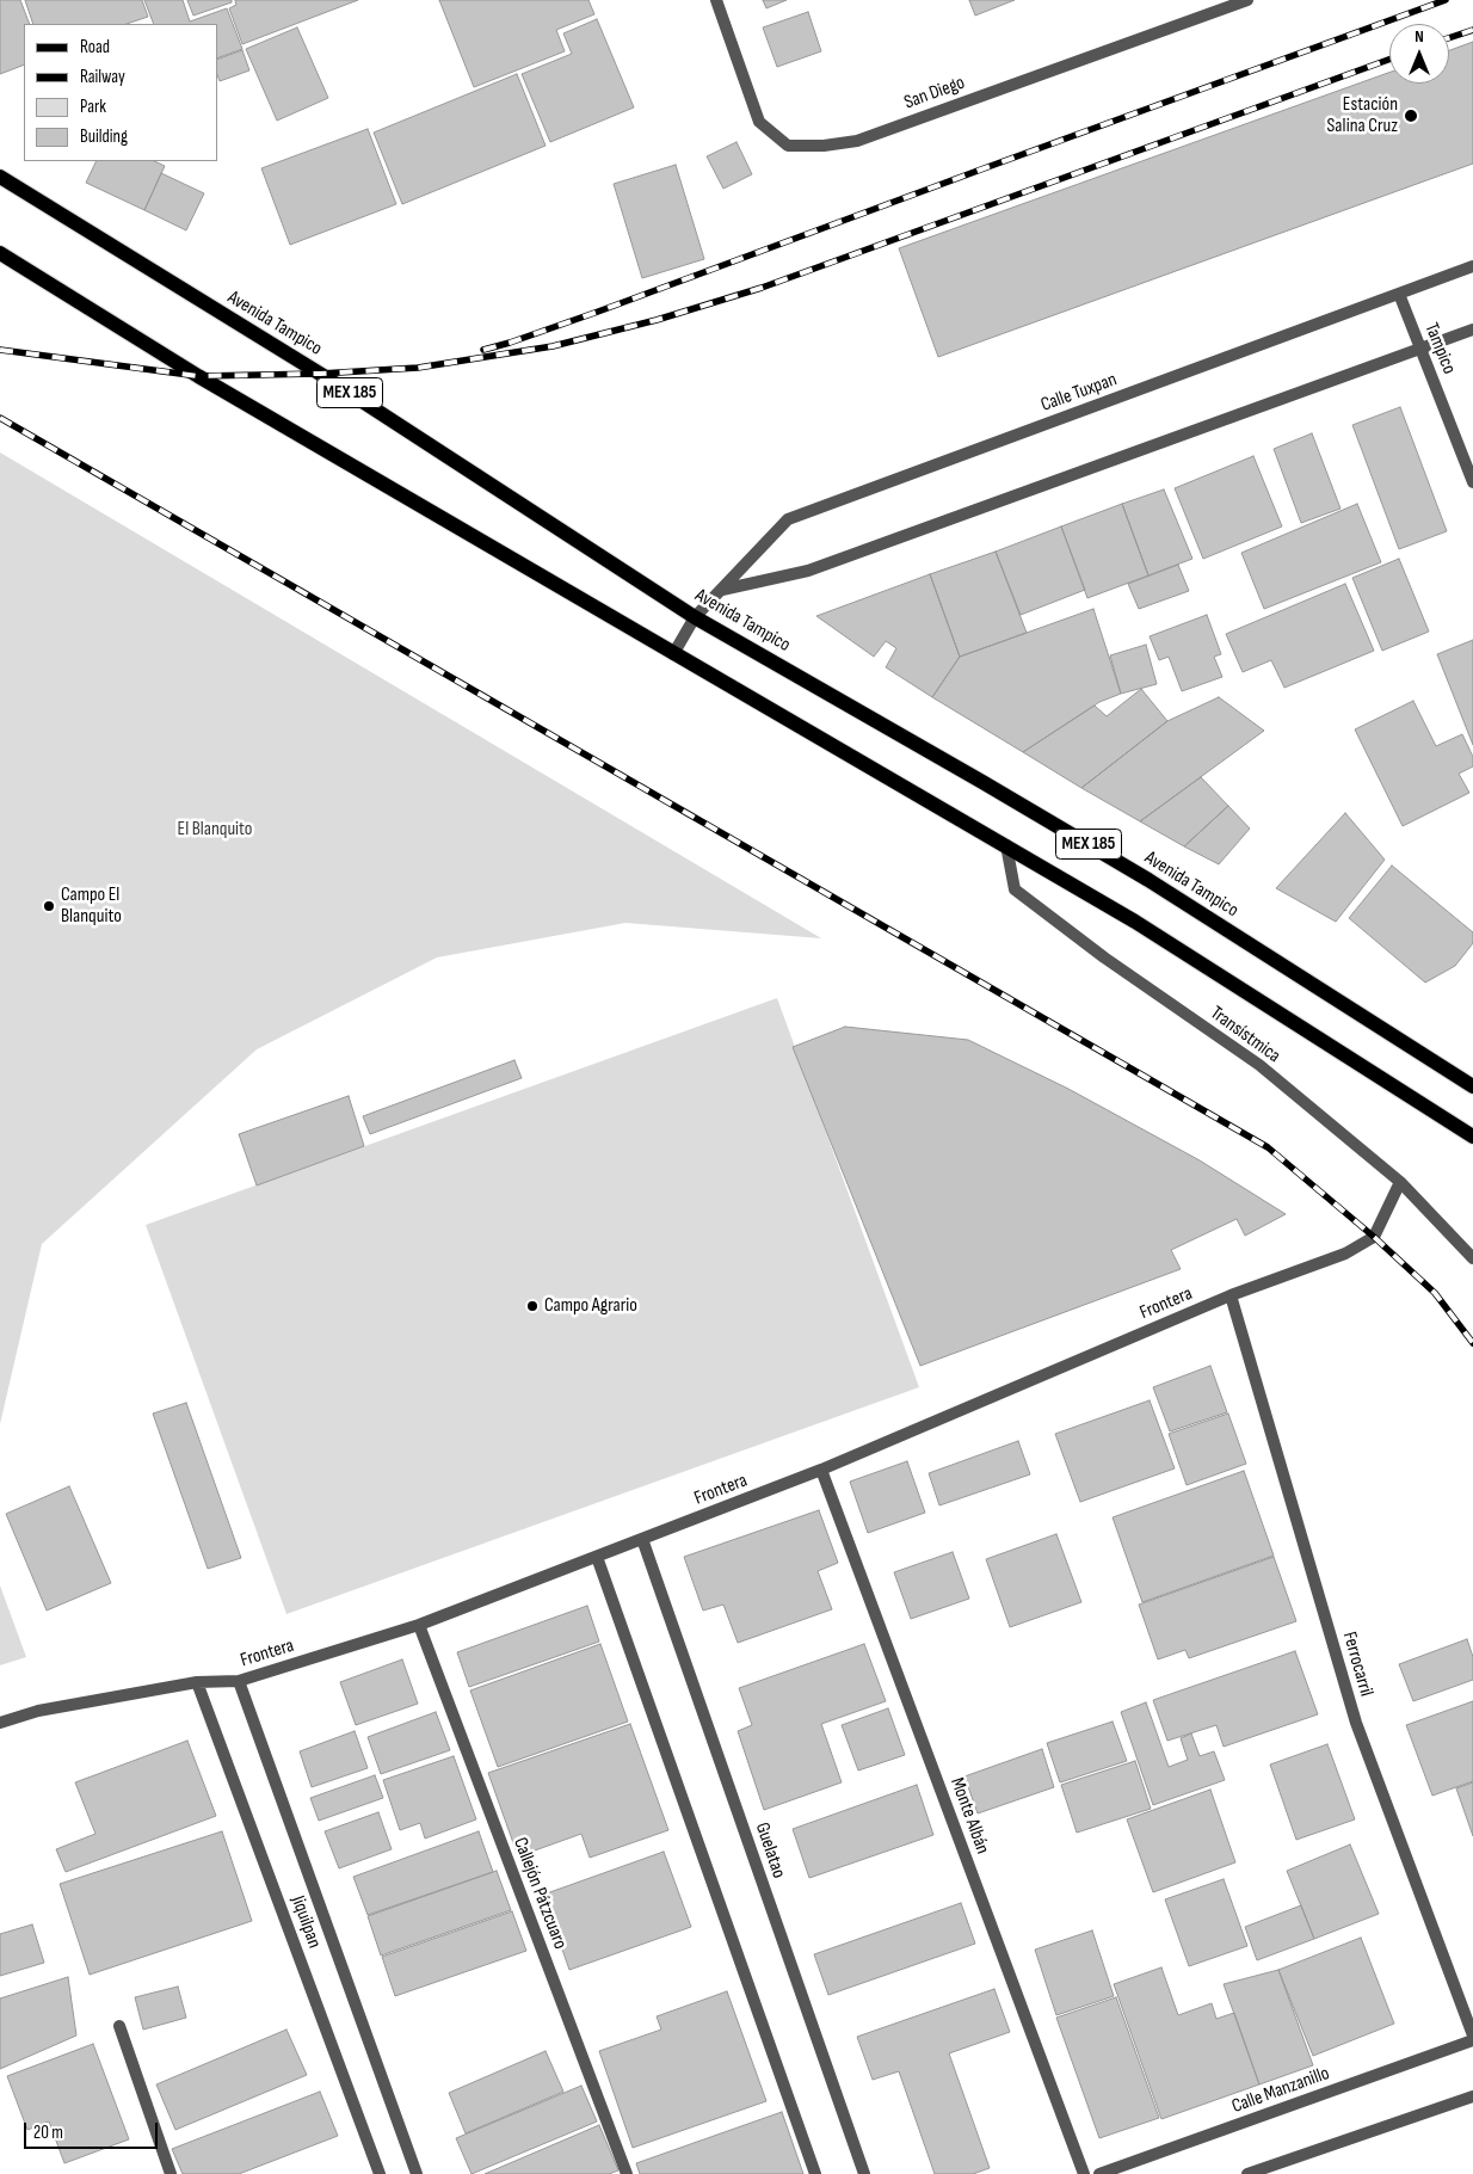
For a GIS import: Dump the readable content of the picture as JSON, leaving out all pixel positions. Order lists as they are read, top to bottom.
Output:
{
  "streets": {
    "main road": ["Avenida Tampico", "MEX 185"],
    "street": [
      "San Diego",
      "Tampico",
      "Calle Tuxpan",
      "Transístmica",
      "Frontera",
      "Ferrocarril",
      "Monte Albán",
      "Guelatao",
      "Callejón Pátzcuaro",
      "Jiquilpan",
      "Calle Manzanillo"
    ]
  },
  "crossings": [
    ["Avenida Tampico", "Calle Tuxpan"],
    ["Tampico", "Calle Tuxpan"],
    ["MEX 185", "Calle Tuxpan"],
    ["MEX 185", "Transístmica"],
    ["Transístmica", "Frontera"],
    ["Frontera", "Ferrocarril"],
    ["Frontera", "Monte Albán"],
    ["Frontera", "Guelatao"],
    ["Frontera", "Callejón Pátzcuaro"],
    ["Frontera", "Jiquilpan"]
  ],
  "parks": ["El Blanquito"],
  "places": ["Estación Salina Cruz", "Campo El Blanquito", "Campo Agrario"],
  "legend": [
    "Road",
    "Railway",
    "Park",
    "Building"
  ],
  "scale_bar": "20 m",
  "north": "top"
}
